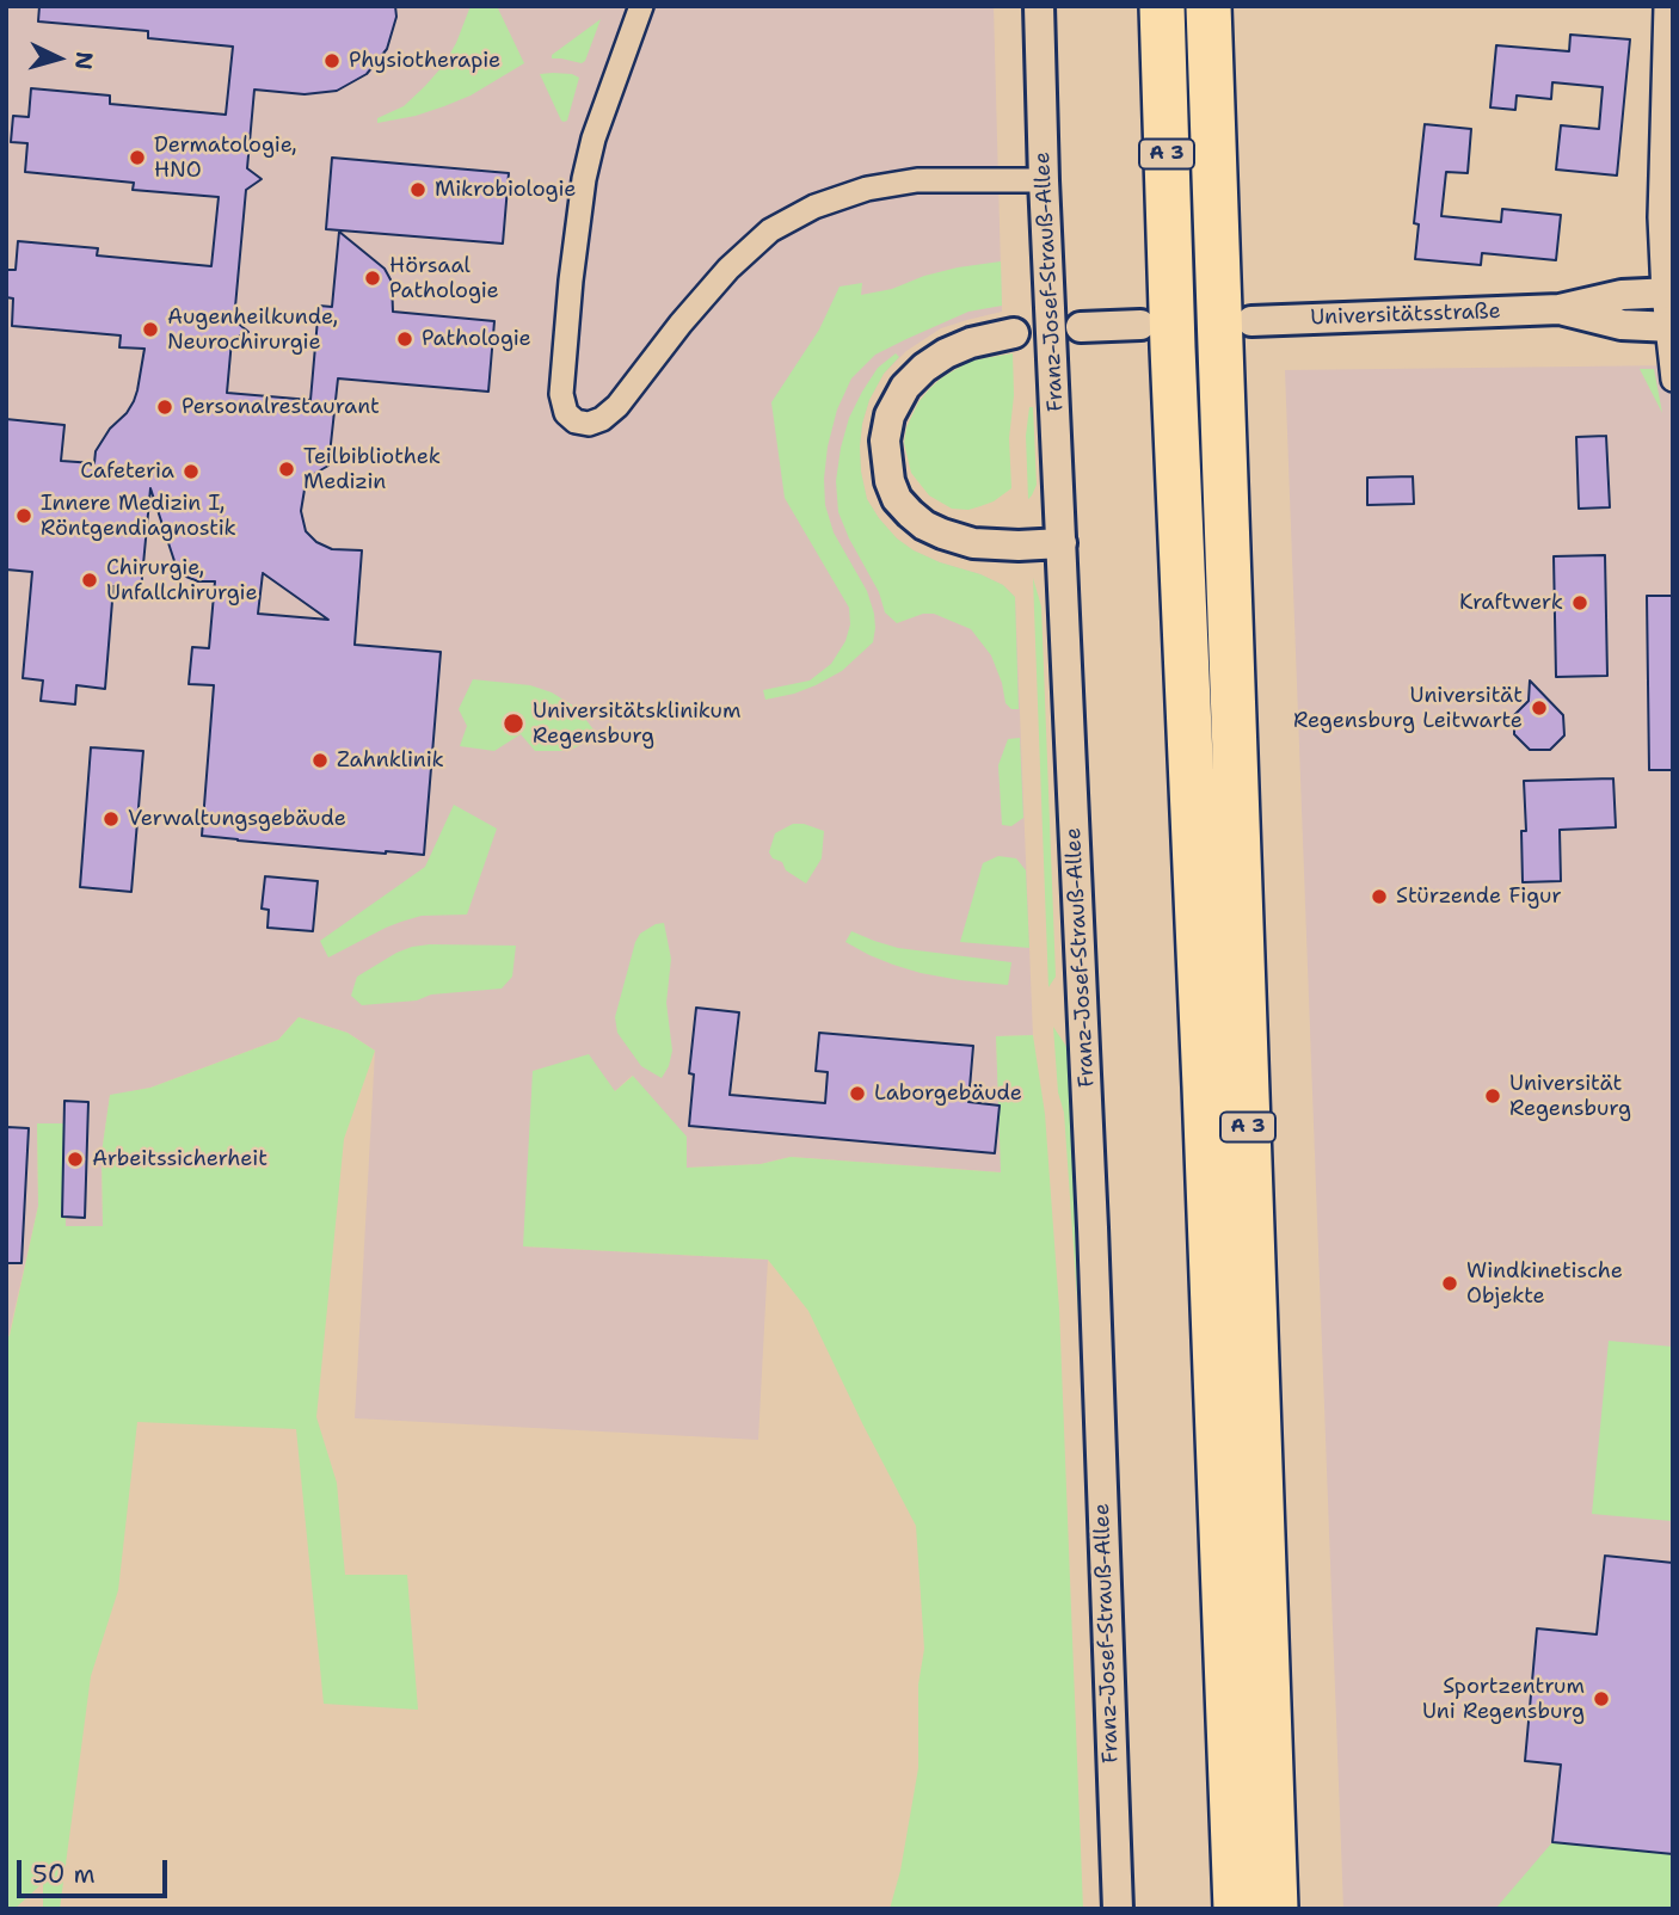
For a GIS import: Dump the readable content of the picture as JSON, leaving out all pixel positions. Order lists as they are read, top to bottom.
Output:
{
  "streets": {
    "highway": ["A 3"],
    "street": ["Franz-Josef-Strauß-Allee", "Universitätsstraße"]
  },
  "places": [
    "Physiotherapie",
    "Dermatologie, HNO",
    "Mikrobiologie",
    "Hörsaal Pathologie",
    "Augenheilkunde, Neurochirurgie",
    "Pathologie",
    "Personalrestaurant",
    "Teilbibliothek Medizin",
    "Cafeteria",
    "Innere Medizin I, Röntgendiagnostik",
    "Chirurgie, Unfallchirurgie",
    "Kraftwerk",
    "Universität Regensburg Leitwarte",
    "Universitätsklinikum Regensburg",
    "Zahnklinik",
    "Verwaltungsgebäude",
    "Stürzende Figur",
    "Laborgebäude",
    "Universität Regensburg",
    "Arbeitssicherheit",
    "Windkinetische Objekte",
    "Sportzentrum Uni Regensburg"
  ],
  "scale_bar": "50 m",
  "north": "right"
}
